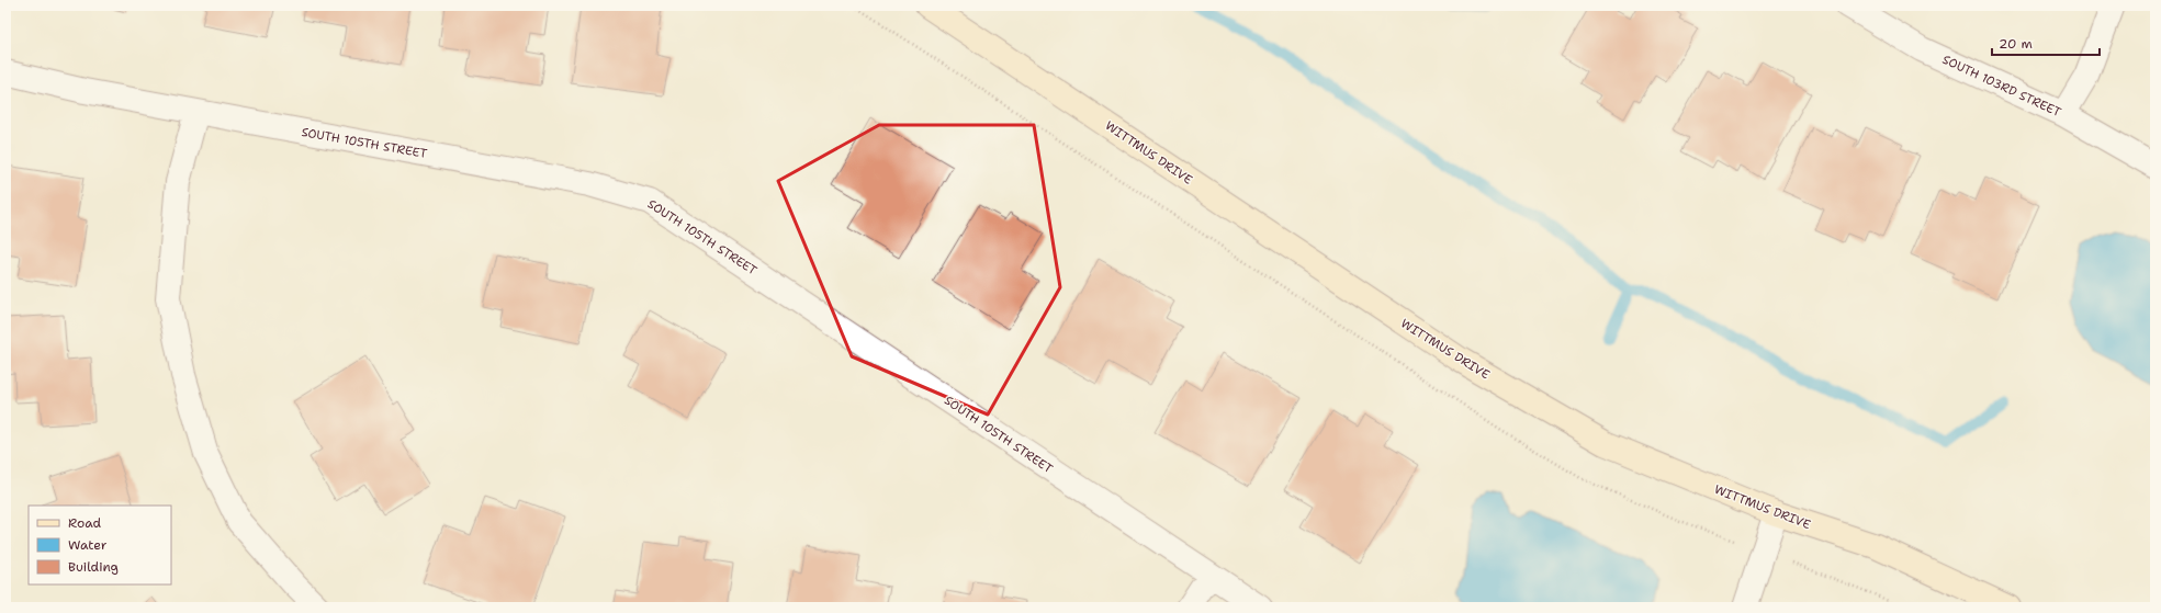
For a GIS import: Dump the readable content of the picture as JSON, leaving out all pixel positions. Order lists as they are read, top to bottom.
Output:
{
  "streets": {
    "street": ["SOUTH 103RD STREET", "SOUTH 105TH STREET", "WITTMUS DRIVE"]
  },
  "legend": ["Road", "Water", "Building"],
  "scale_bar": "20 m"
}
